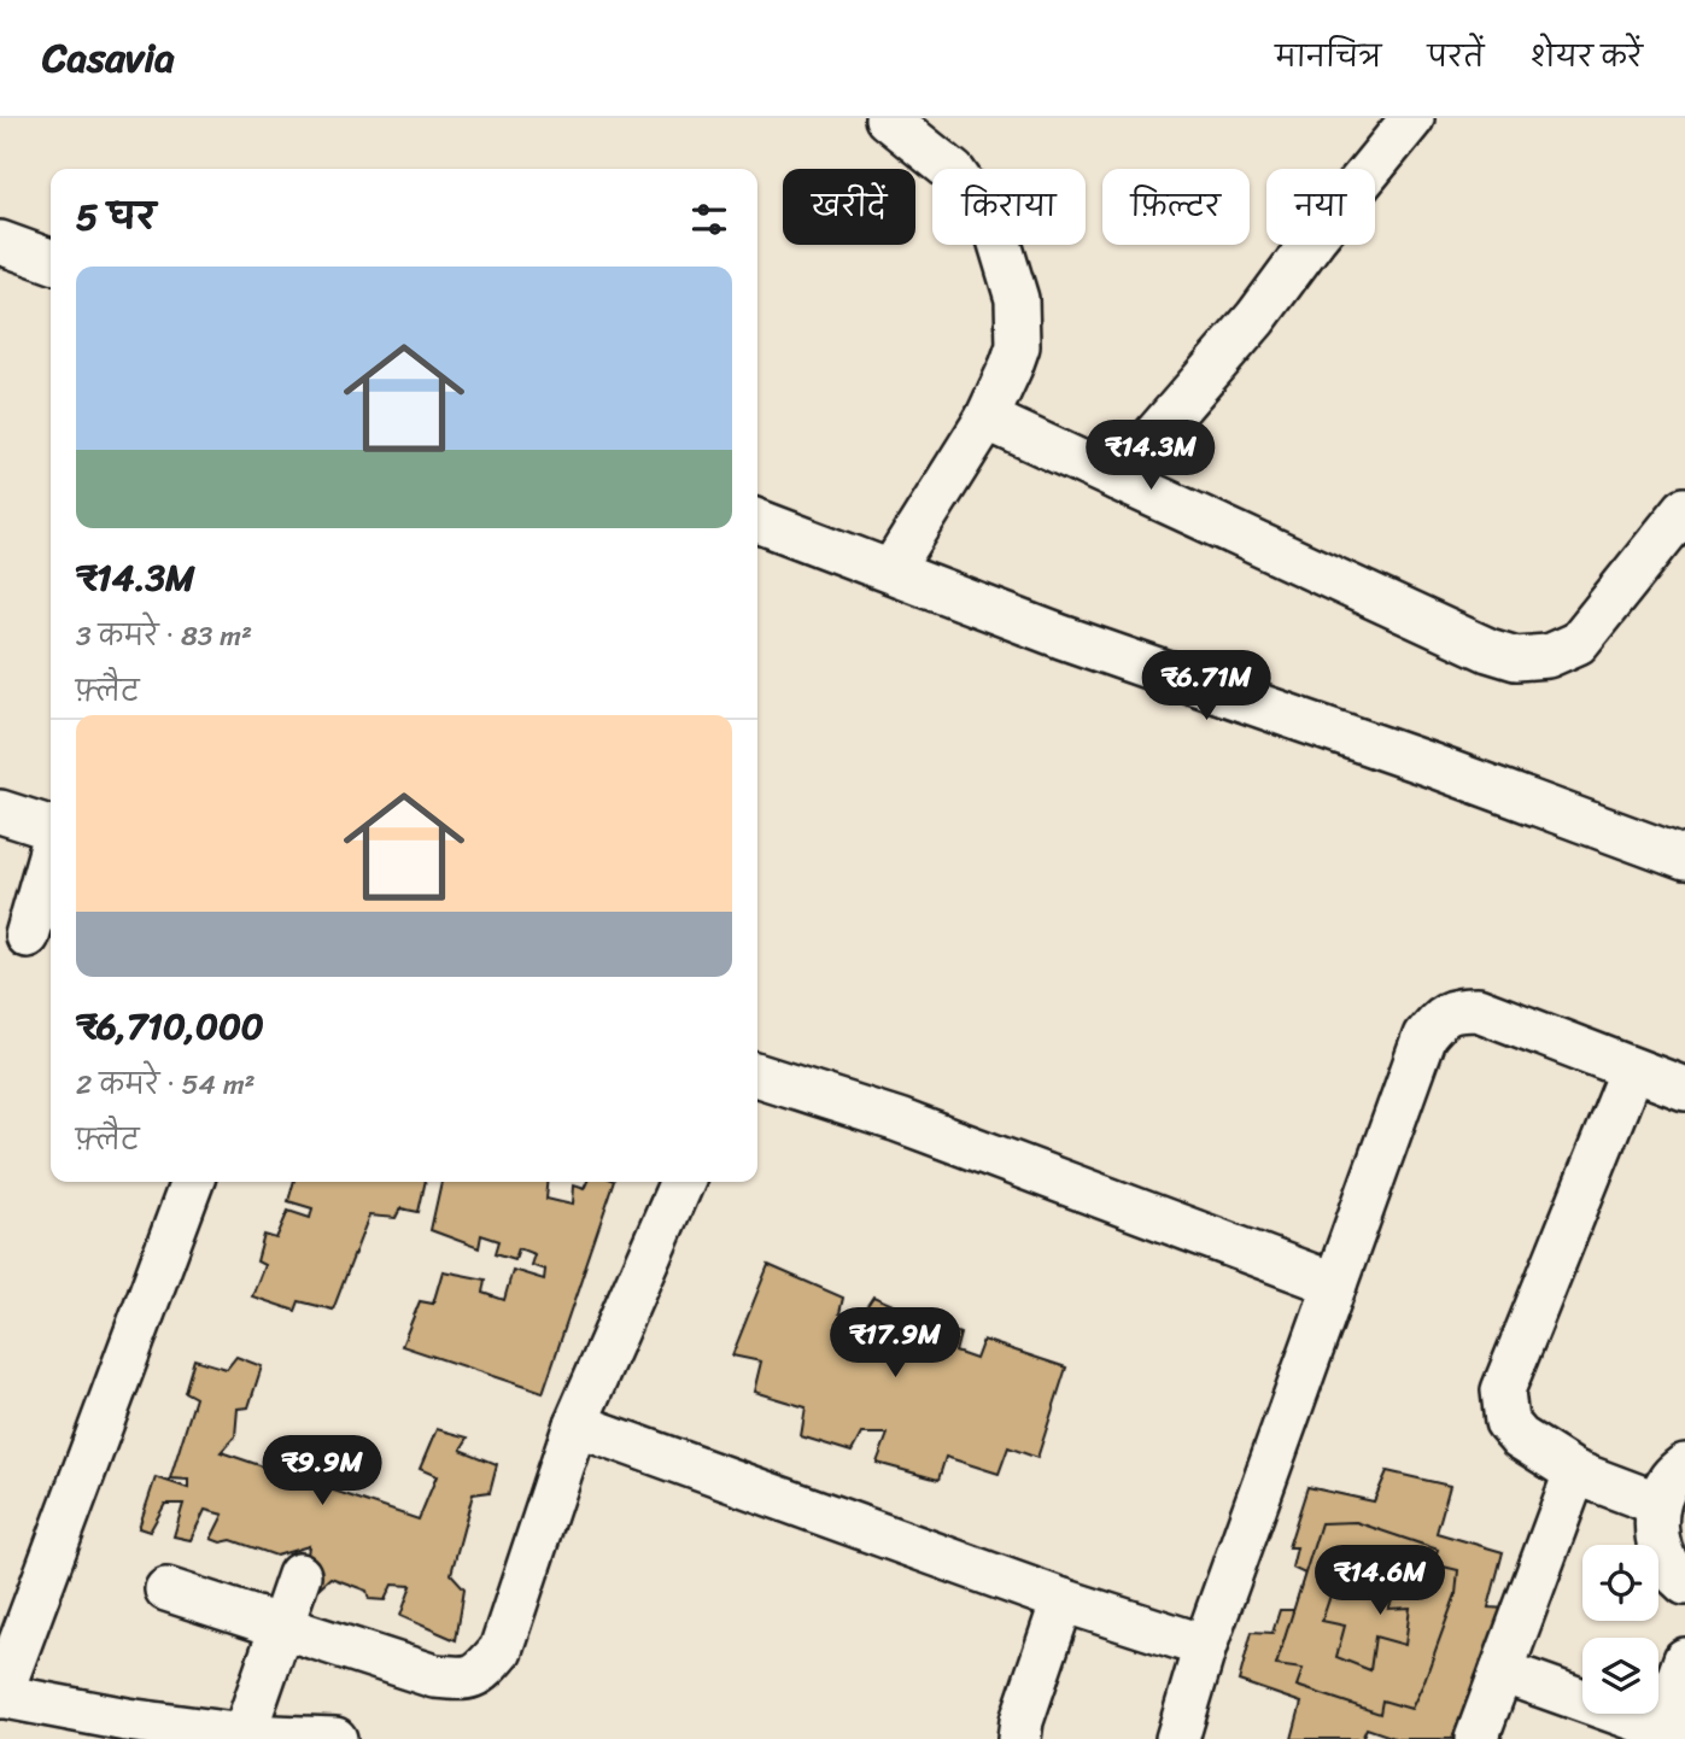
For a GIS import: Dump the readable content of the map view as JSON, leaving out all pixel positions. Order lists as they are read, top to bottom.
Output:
{
  "page": {
    "header": "Casavia",
    "nav": ["मानचित्र", "परतें", "शेयर करें"],
    "chip": [
      "खरीदें",
      "किराया",
      "फ़िल्टर",
      "नया"
    ],
    "heading": "5 घर",
    "list": [
      {
        "name": "₹14.3M",
        "note": "3 कमरे · 83 m² · फ़्लैट"
      },
      {
        "name": "₹6,710,000",
        "note": "2 कमरे · 54 m² · फ़्लैट"
      }
    ],
    "price": [
      "₹14.3M",
      "₹6.71M",
      "₹17.9M",
      "₹9.9M",
      "₹14.6M"
    ]
  }
}
